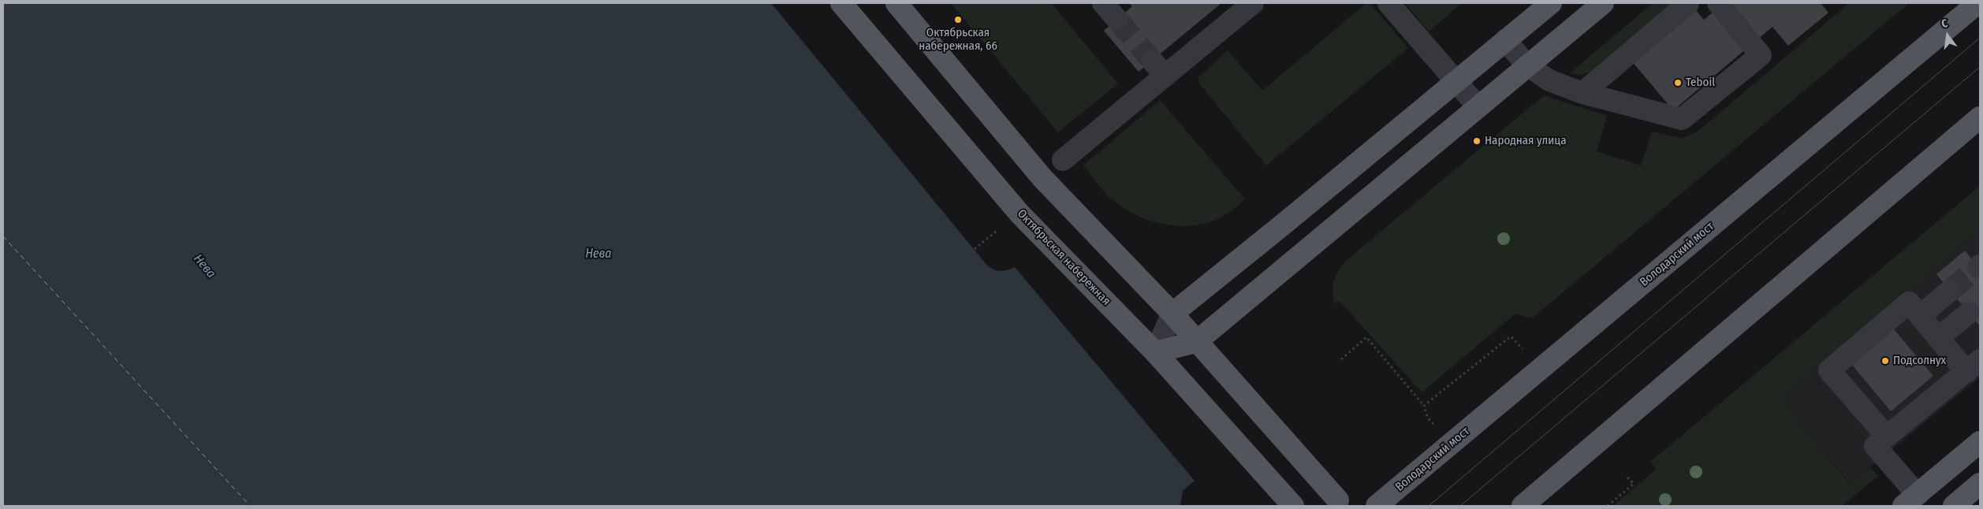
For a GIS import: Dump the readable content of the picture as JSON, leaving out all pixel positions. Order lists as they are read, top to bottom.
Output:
{
  "streets": {
    "main road": ["Володарский мост", "Октябрьская набережная"]
  },
  "water": ["Нева"],
  "places": [
    "Октябрьская набережная, 66",
    "Teboil",
    "Народная улица",
    "Подсолнух"
  ],
  "north": "top"
}
